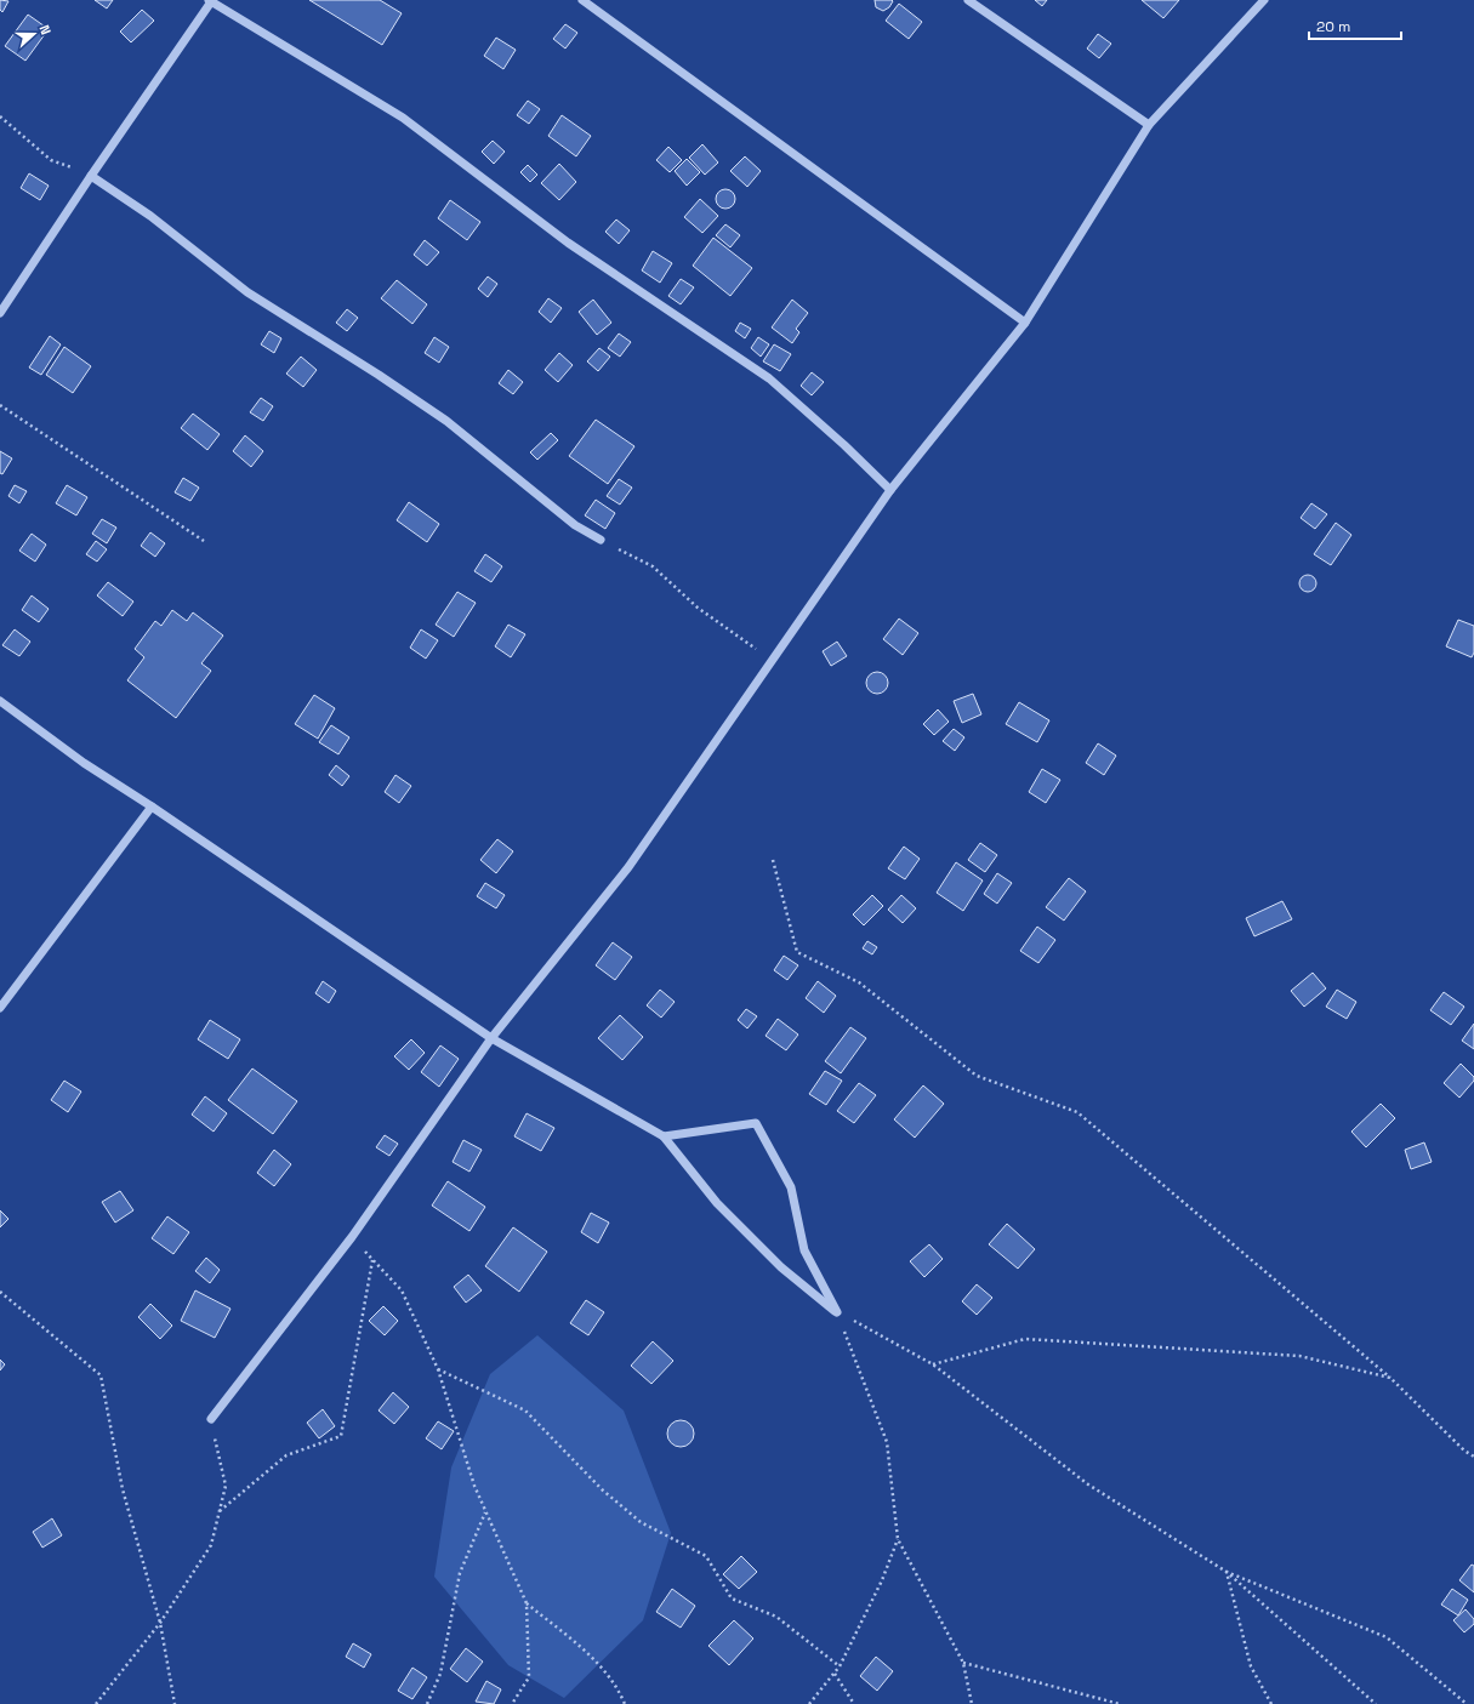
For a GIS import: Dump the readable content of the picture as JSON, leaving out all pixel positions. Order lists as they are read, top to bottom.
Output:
{
  "scale_bar": "20 m",
  "north": "right"
}
